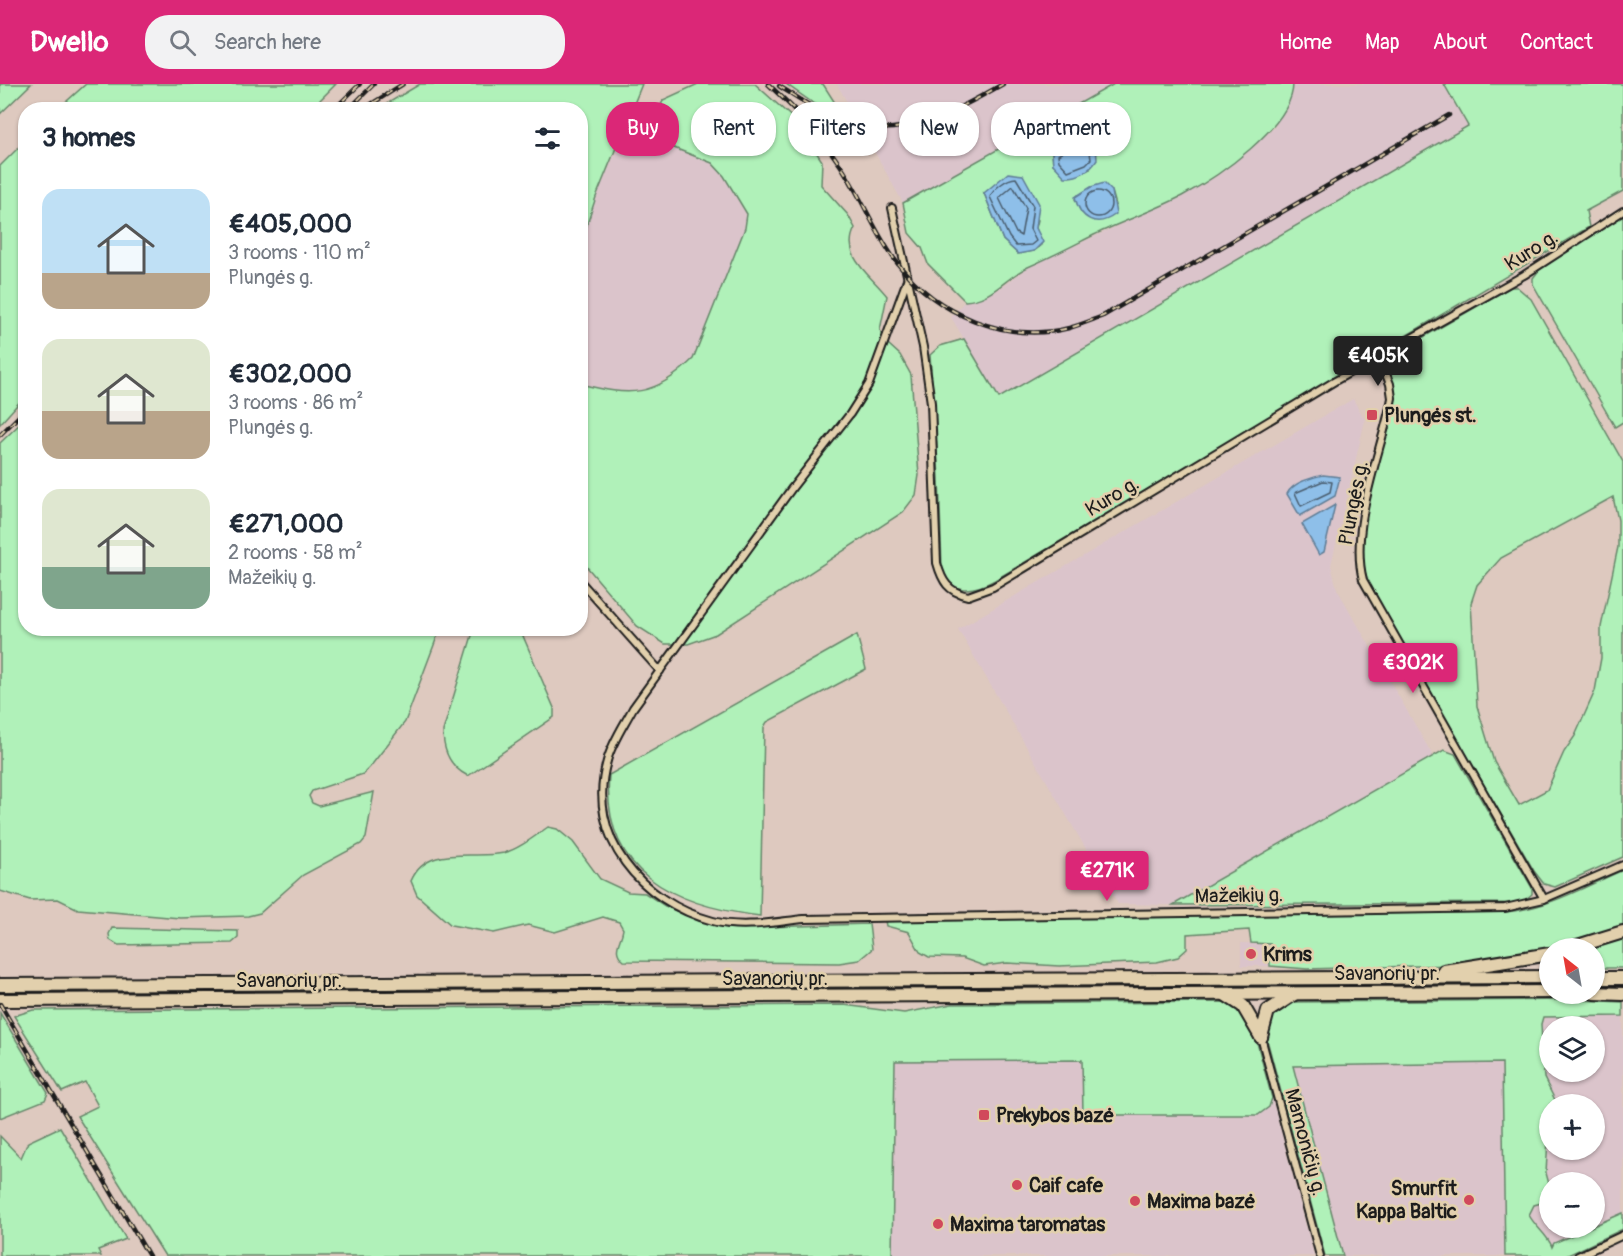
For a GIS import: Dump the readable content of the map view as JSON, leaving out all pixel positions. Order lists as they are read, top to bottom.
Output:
{
  "streets": {
    "highway": ["Savanorių pr."],
    "street": [
      "Kuro g.",
      "Plungės g.",
      "Mažeikių g.",
      "Mamoničių g."
    ]
  },
  "crossings": [
    ["Kuro g.", "Plungės g."],
    ["Kuro g.", "Mažeikių g."],
    ["Plungės g.", "Mažeikių g."]
  ],
  "places": {
    "transit": ["Plungės st.", "Prekybos bazė"],
    "other": [
      "Krims",
      "Caif cafe",
      "Smurfit Kappa Baltic",
      "Maxima bazė",
      "Maxima taromatas"
    ]
  },
  "north": "top left",
  "page": {
    "header": "Dwello",
    "search": "Search here",
    "nav": [
      "Home",
      "Map",
      "About",
      "Contact"
    ],
    "chip": [
      "Buy",
      "Rent",
      "Filters",
      "New",
      "Apartment"
    ],
    "heading": "3 homes",
    "list": [
      {
        "name": "€405,000",
        "note": "3 rooms · 110 m² · Plungės g."
      },
      {
        "name": "€302,000",
        "note": "3 rooms · 86 m² · Plungės g."
      },
      {
        "name": "€271,000",
        "note": "2 rooms · 58 m² · Mažeikių g."
      }
    ],
    "price": ["€405K", "€302K", "€271K"],
    "map_buttons": ["+", "−"]
  }
}
